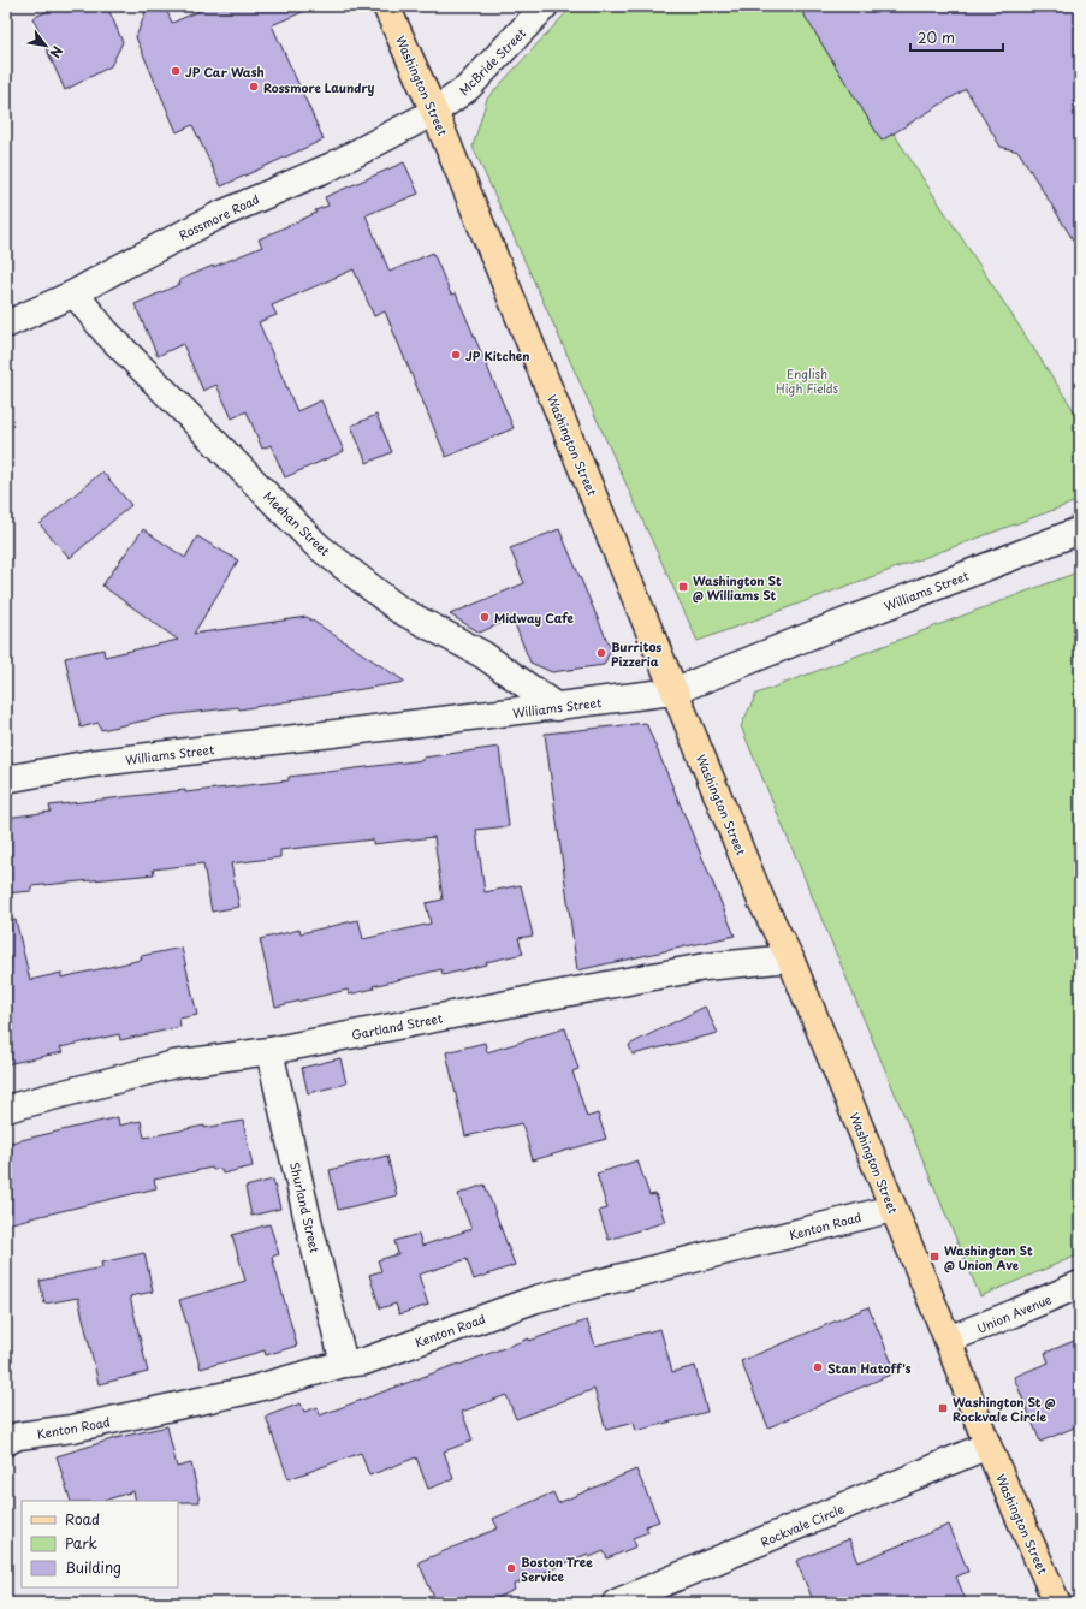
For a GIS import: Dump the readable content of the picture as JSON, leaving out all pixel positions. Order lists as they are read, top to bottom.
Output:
{
  "streets": {
    "main road": ["Washington Street"],
    "street": [
      "McBride Street",
      "Rossmore Road",
      "Meehan Street",
      "Williams Street",
      "Gartland Street",
      "Shurland Street",
      "Kenton Road",
      "Union Avenue",
      "Rockvale Circle"
    ]
  },
  "crossings": [
    ["McBride Street", "Washington Street"],
    ["McBride Street", "Rossmore Road"],
    ["Washington Street", "Rossmore Road"],
    ["Washington Street", "Williams Street"],
    ["Washington Street", "Gartland Street"],
    ["Washington Street", "Kenton Road"],
    ["Washington Street", "Union Avenue"],
    ["Washington Street", "Rockvale Circle"],
    ["Rossmore Road", "Meehan Street"],
    ["Meehan Street", "Williams Street"],
    ["Gartland Street", "Shurland Street"],
    ["Shurland Street", "Kenton Road"]
  ],
  "parks": ["English High Fields"],
  "places": {
    "other": [
      "JP Car Wash",
      "Rossmore Laundry",
      "JP Kitchen",
      "Midway Cafe",
      "Burritos Pizzeria",
      "Stan Hatoff's",
      "Boston Tree Service"
    ],
    "transit": ["Washington St @ Williams St", "Washington St @ Union Ave", "Washington St @ Rockvale Circle"]
  },
  "legend": ["Road", "Park", "Building"],
  "scale_bar": "20 m",
  "north": "bottom right"
}
